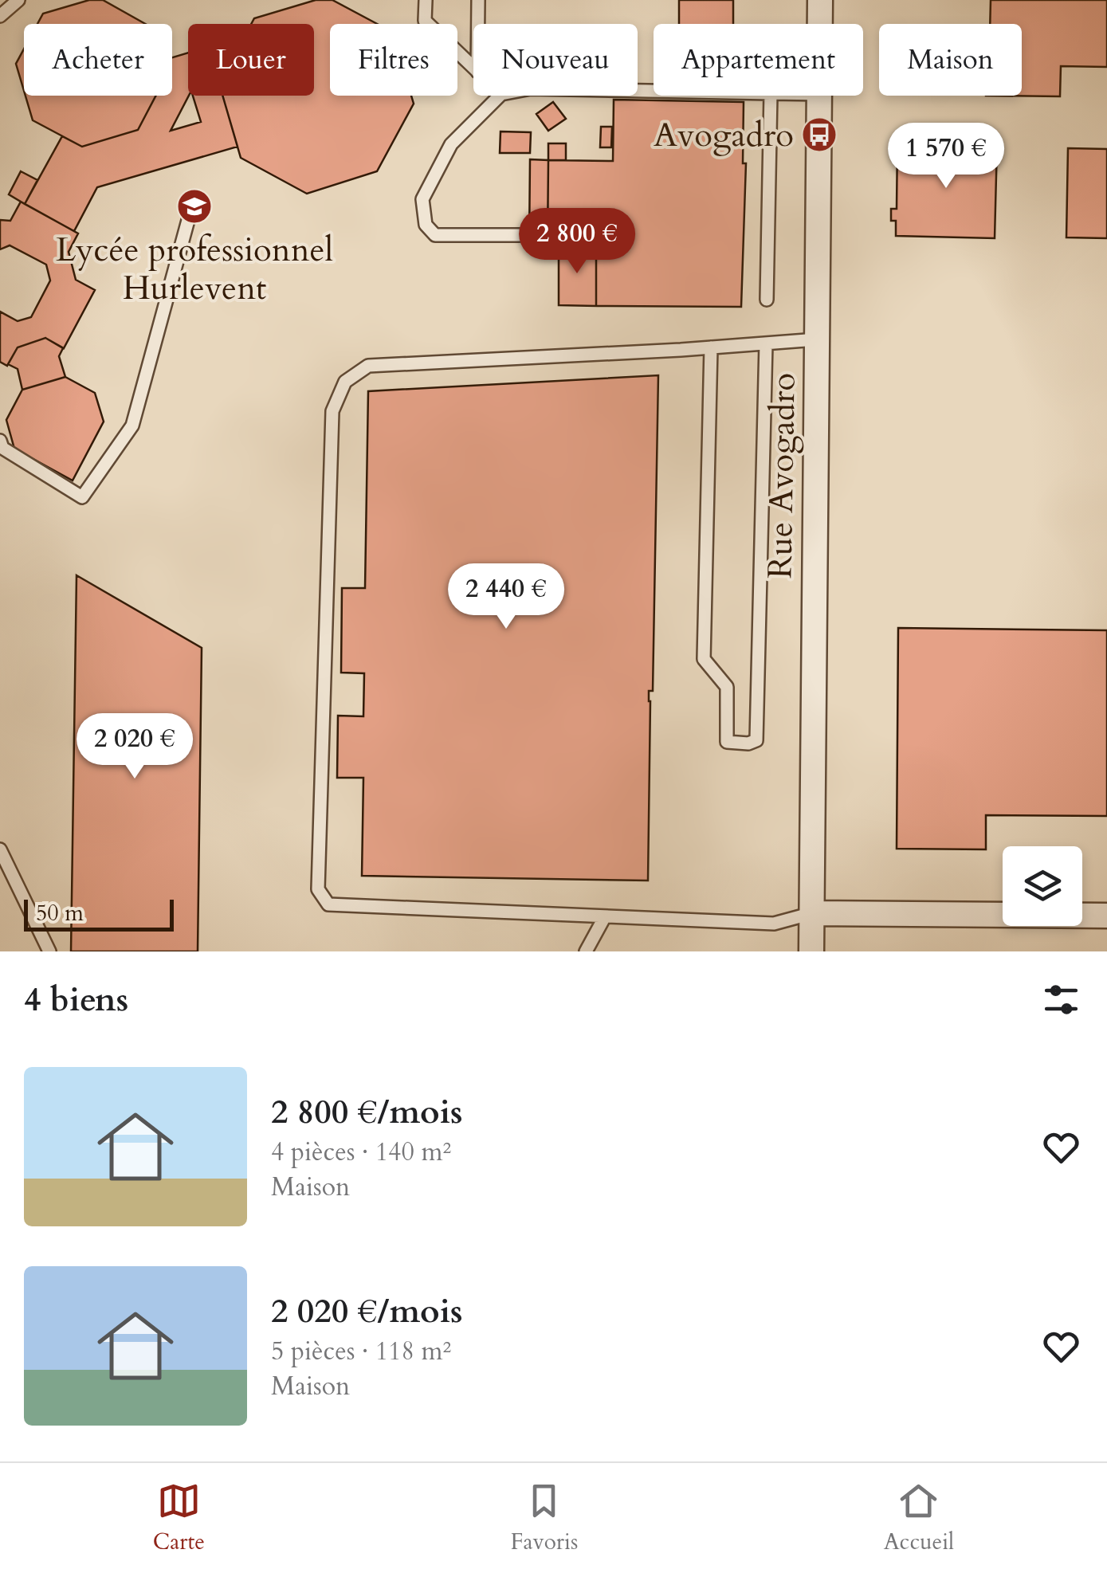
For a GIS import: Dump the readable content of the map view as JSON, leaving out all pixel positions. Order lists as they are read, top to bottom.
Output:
{
  "streets": {
    "street": ["Rue Avogadro"]
  },
  "places": {
    "bus stop": ["Avogadro"],
    "school or university": ["Lycée professionnel Hurlevent"]
  },
  "scale_bar": "50 m",
  "page": {
    "chip": [
      "Acheter",
      "Louer",
      "Filtres",
      "Nouveau",
      "Appartement",
      "Maison"
    ],
    "price": [
      "1 570 €",
      "2 800 €",
      "2 440 €",
      "2 020 €"
    ],
    "scale": "50 m",
    "heading": "4 biens",
    "list": [
      {
        "name": "2 800 €/mois",
        "note": "4 pièces · 140 m² · Maison"
      },
      {
        "name": "2 020 €/mois",
        "note": "5 pièces · 118 m² · Maison"
      }
    ],
    "tabs": ["Carte", "Favoris", "Accueil"]
  }
}
